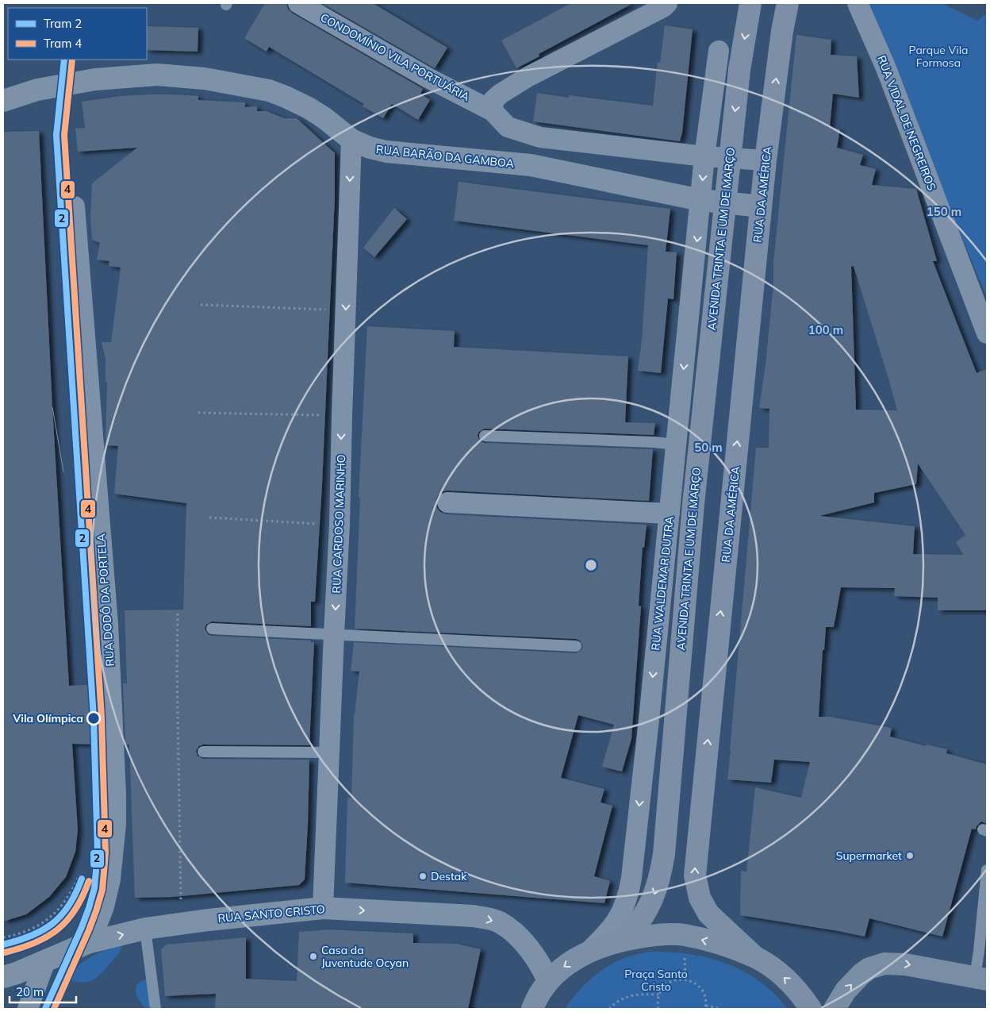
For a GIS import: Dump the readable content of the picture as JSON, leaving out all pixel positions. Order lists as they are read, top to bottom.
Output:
{
  "streets": {
    "main road": ["RUA DA AMÉRICA", "AVENIDA TRINTA E UM DE MARÇO"],
    "street": [
      "CONDOMÍNIO VILA PORTUÁRIA",
      "RUA VIDAL DE NEGREIROS",
      "RUA BARÃO DA GAMBOA",
      "RUA CARDOSO MARINHO",
      "RUA WALDEMAR DUTRA",
      "RUA DODÔ DA PORTELA",
      "RUA SANTO CRISTO"
    ]
  },
  "crossings": [
    ["CONDOMÍNIO VILA PORTUÁRIA", "RUA DA AMÉRICA"],
    ["CONDOMÍNIO VILA PORTUÁRIA", "RUA WALDEMAR DUTRA"],
    ["RUA BARÃO DA GAMBOA", "RUA DA AMÉRICA"],
    ["RUA BARÃO DA GAMBOA", "RUA CARDOSO MARINHO"],
    ["RUA BARÃO DA GAMBOA", "RUA WALDEMAR DUTRA"],
    ["RUA CARDOSO MARINHO", "RUA SANTO CRISTO"],
    ["RUA DODÔ DA PORTELA", "RUA SANTO CRISTO"]
  ],
  "one_way": [
    "RUA DA AMÉRICA",
    "AVENIDA TRINTA E UM DE MARÇO",
    "RUA CARDOSO MARINHO",
    "RUA WALDEMAR DUTRA",
    "RUA SANTO CRISTO"
  ],
  "parks": ["Parque Vila Formosa", "Praça Santo Cristo"],
  "places": [
    "Vila Olímpica",
    "Supermarket",
    "Destak",
    "Casa da Juventude Ocyan"
  ],
  "lines": ["tram line 2", "tram line 4"],
  "legend": ["Tram 2", "Tram 4"],
  "scale_bar": "20 m",
  "rings": ["150 m", "100 m", "50 m"]
}
